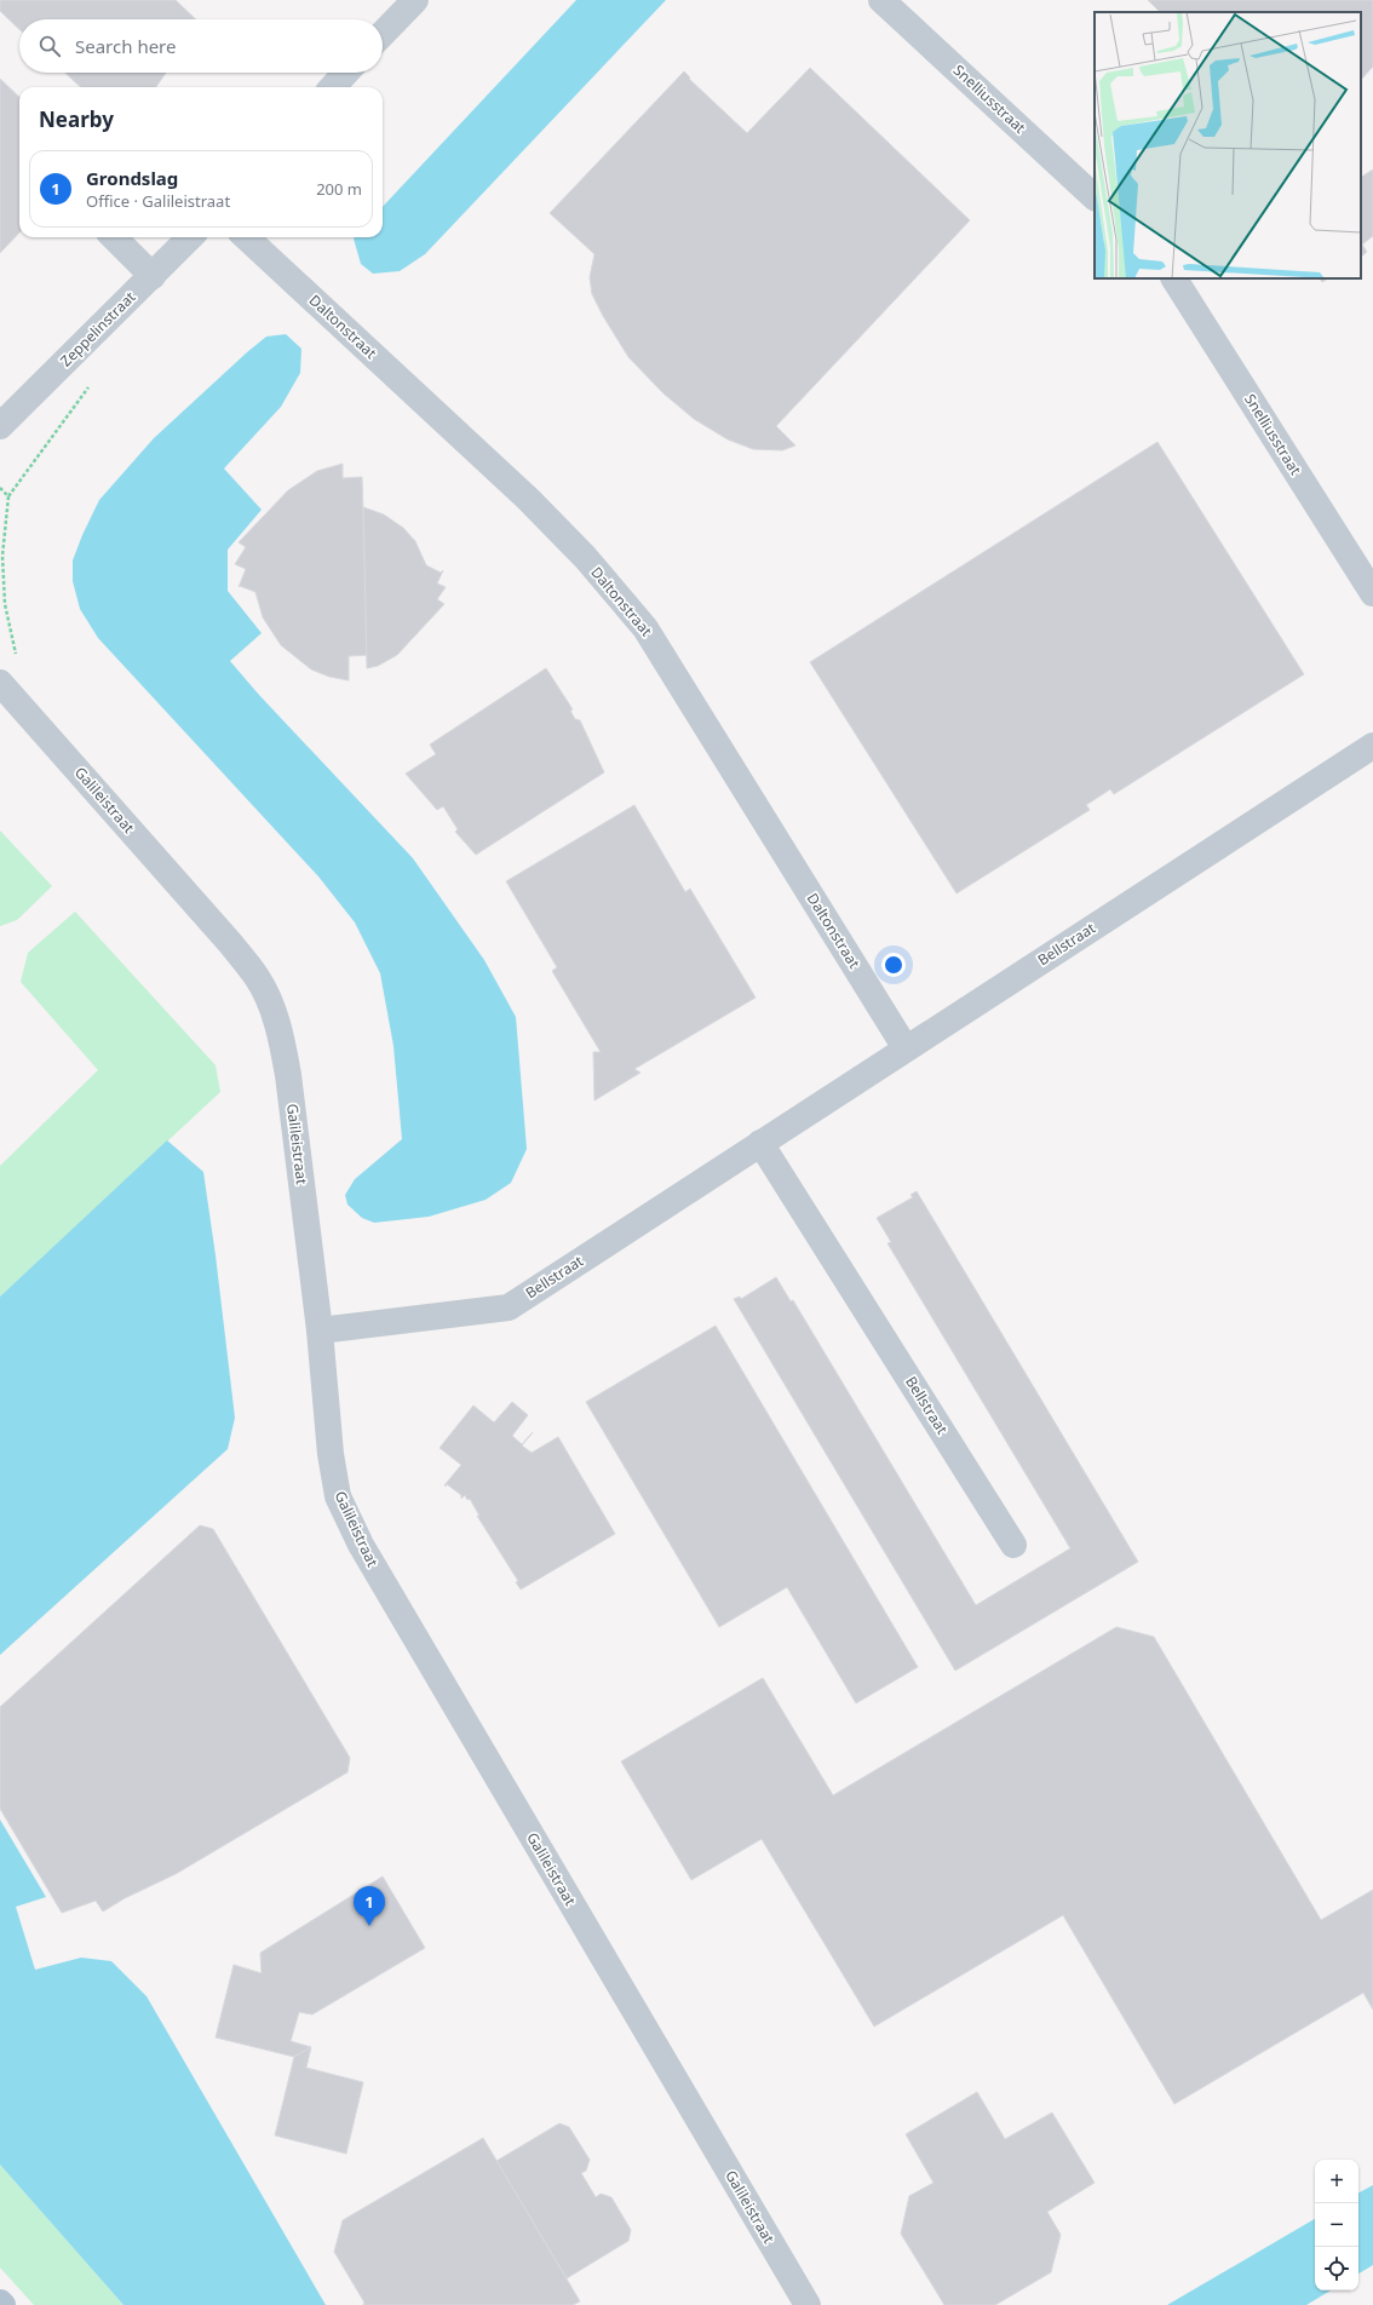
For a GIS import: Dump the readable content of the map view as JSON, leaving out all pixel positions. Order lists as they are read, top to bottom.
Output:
{
  "streets": {
    "street": [
      "Snelliusstraat",
      "Daltonstraat",
      "Zeppelinstraat",
      "Galileistraat",
      "Bellstraat"
    ]
  },
  "crossings": [
    ["Daltonstraat", "Bellstraat"],
    ["Galileistraat", "Bellstraat"]
  ],
  "page": {
    "search": "Search here",
    "heading": "Nearby",
    "list": [
      {
        "mark": "1",
        "name": "Grondslag",
        "note": "Office · Galileistraat",
        "value": "200 m"
      }
    ],
    "pins": "1",
    "map_buttons": ["+", "−"]
  }
}
